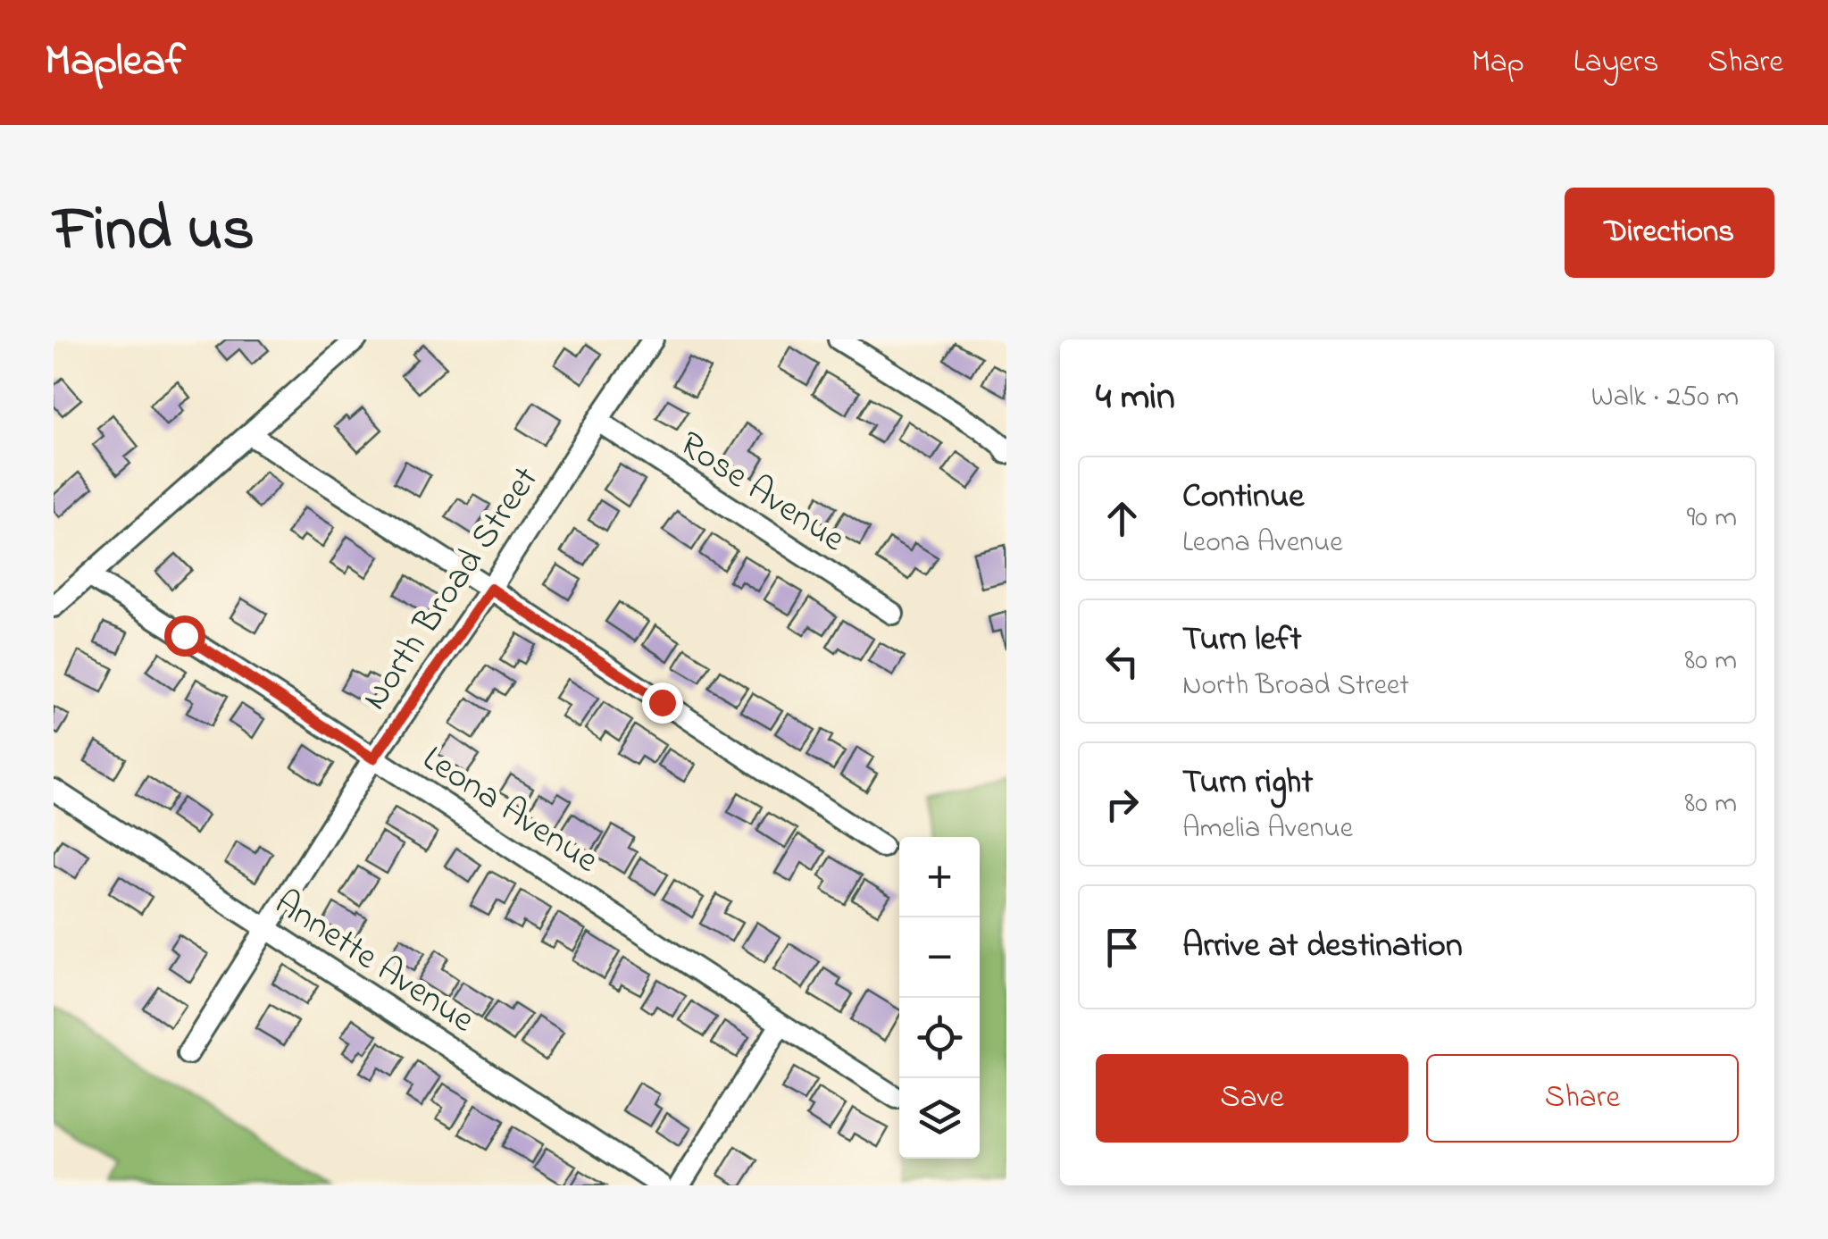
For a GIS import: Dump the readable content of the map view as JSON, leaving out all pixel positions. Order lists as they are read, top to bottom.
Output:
{
  "streets": {
    "street": [
      "Rose Avenue",
      "North Broad Street",
      "Leona Avenue",
      "Annette Avenue"
    ]
  },
  "crossings": [
    ["Rose Avenue", "North Broad Street"],
    ["North Broad Street", "Leona Avenue"],
    ["North Broad Street", "Annette Avenue"]
  ],
  "page": {
    "header": "Mapleaf",
    "nav": ["Map", "Layers", "Share"],
    "title": "Find us",
    "buttons": [
      "Directions",
      ["Save", "Share"]
    ],
    "heading": ["4 min", "Walk · 250 m"],
    "list": [
      ["Continue", "Leona Avenue", "90 m"],
      ["Turn left", "North Broad Street", "80 m"],
      ["Turn right", "Amelia Avenue", "80 m"],
      "Arrive at destination"
    ],
    "map_buttons": ["+", "−"]
  }
}
